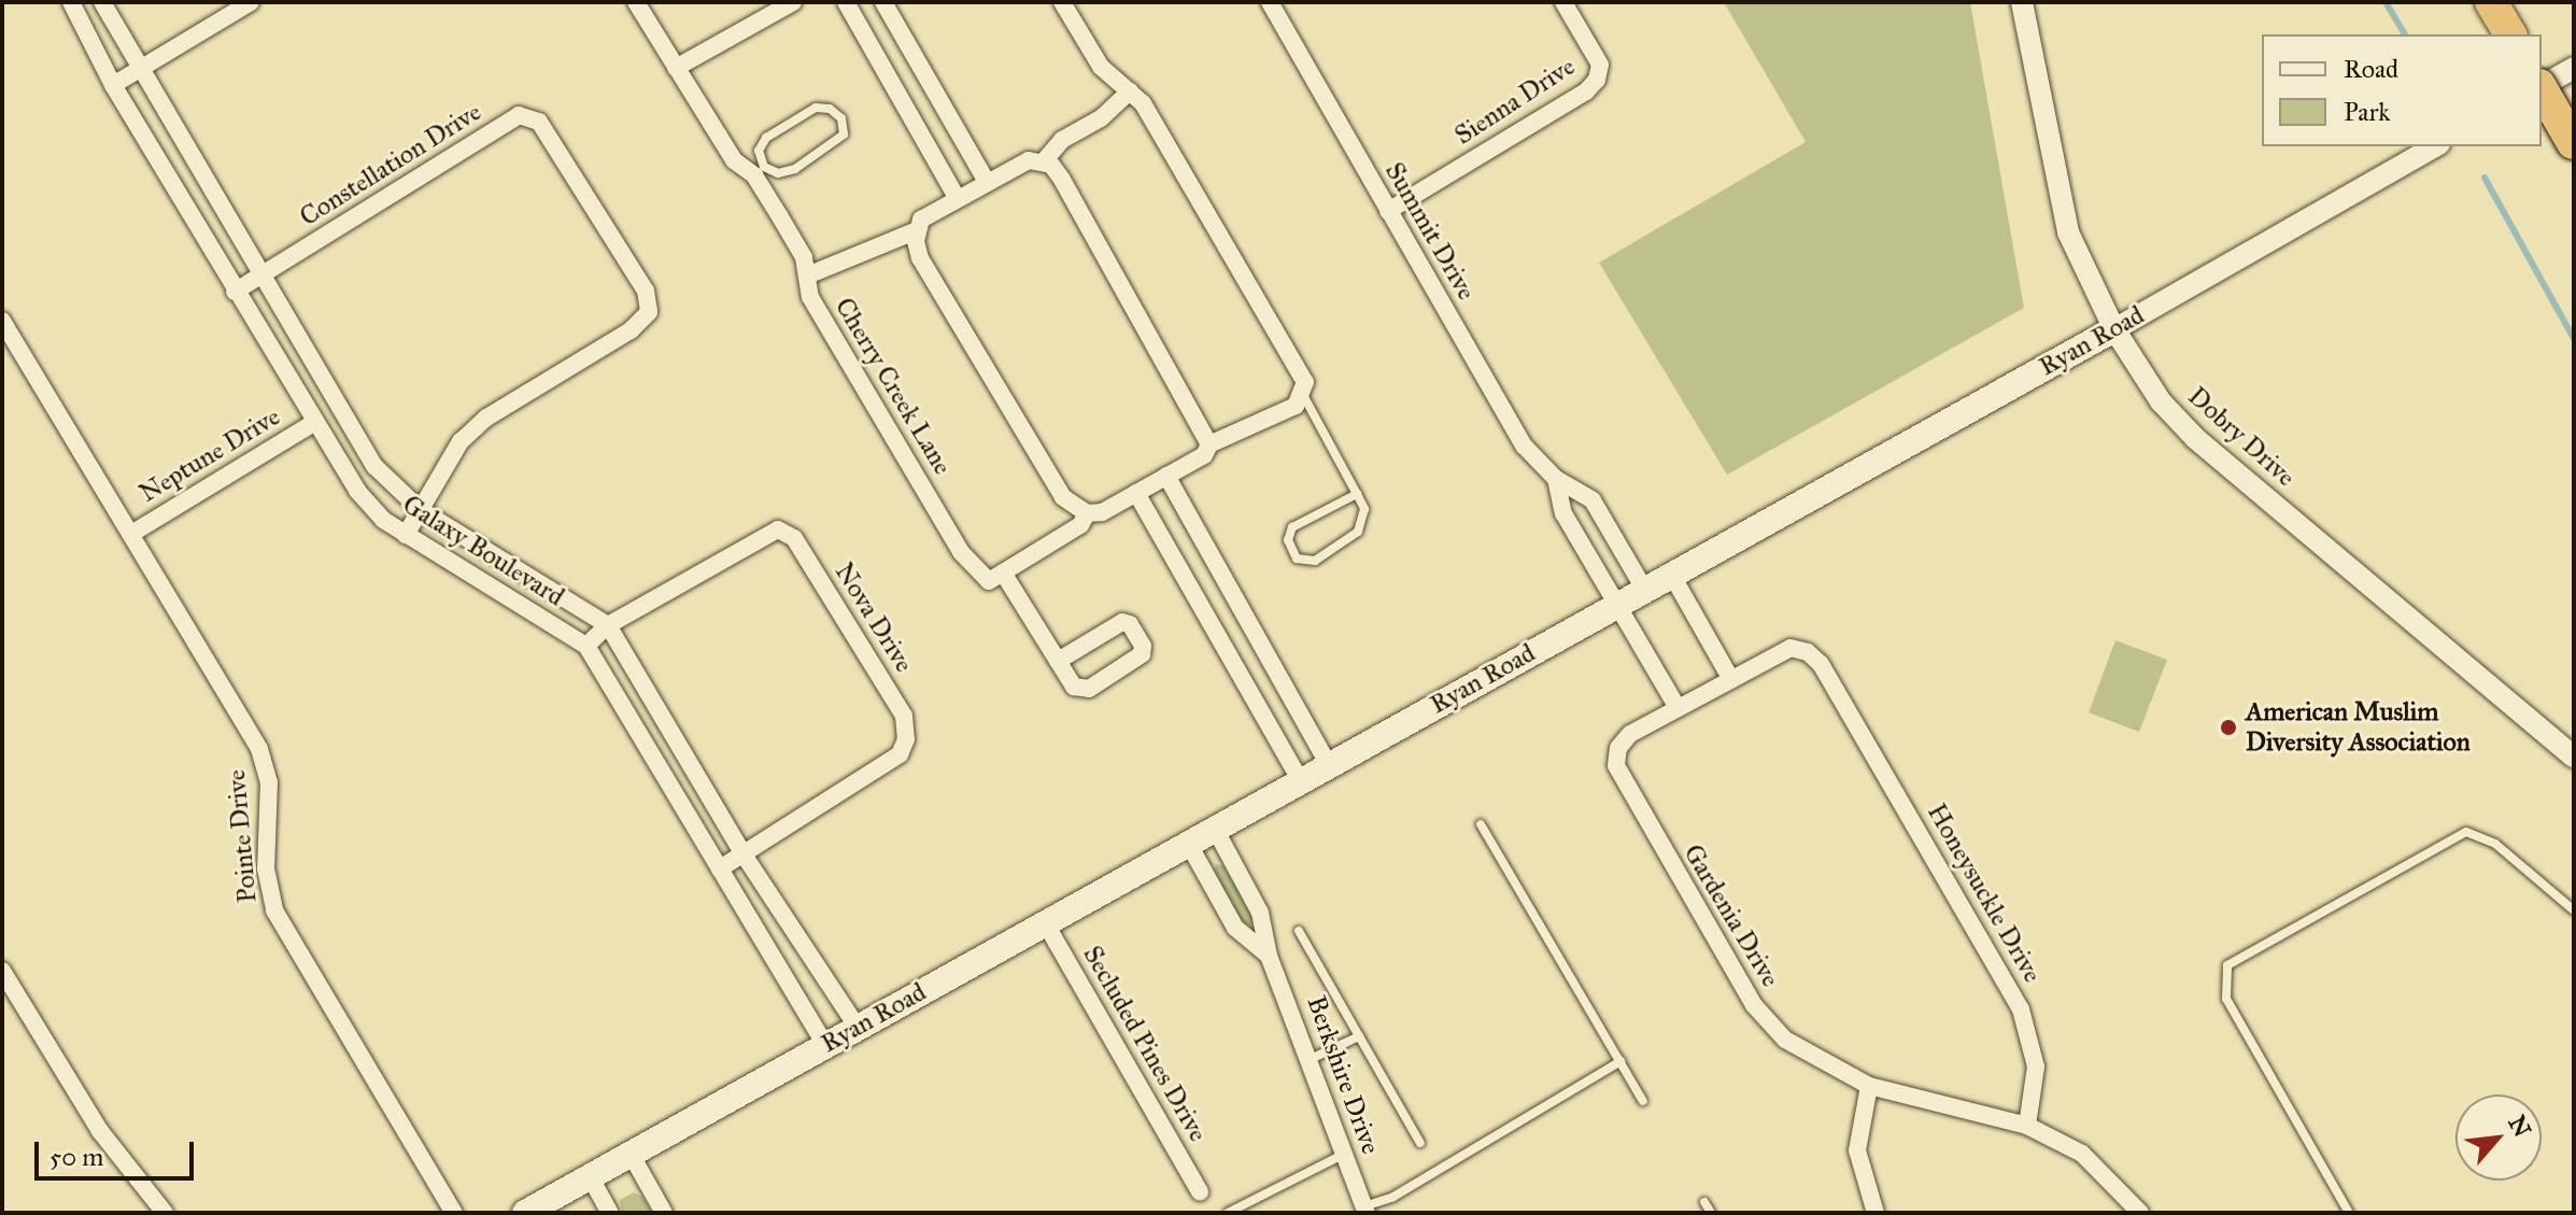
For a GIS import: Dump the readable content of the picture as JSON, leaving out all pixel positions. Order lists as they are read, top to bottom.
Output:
{
  "streets": {
    "main road": ["Ryan Road"],
    "street": [
      "Sienna Drive",
      "Constellation Drive",
      "Summit Drive",
      "Cherry Creek Lane",
      "Dobry Drive",
      "Neptune Drive",
      "Galaxy Boulevard",
      "Nova Drive",
      "Pointe Drive",
      "Honeysuckle Drive",
      "Gardenia Drive",
      "Secluded Pines Drive",
      "Berkshire Drive"
    ]
  },
  "crossings": [
    ["Sienna Drive", "Summit Drive"],
    ["Constellation Drive", "Galaxy Boulevard"],
    ["Summit Drive", "Ryan Road"],
    ["Ryan Road", "Dobry Drive"],
    ["Ryan Road", "Galaxy Boulevard"],
    ["Ryan Road", "Secluded Pines Drive"],
    ["Ryan Road", "Berkshire Drive"],
    ["Neptune Drive", "Galaxy Boulevard"],
    ["Neptune Drive", "Pointe Drive"],
    ["Galaxy Boulevard", "Nova Drive"],
    ["Honeysuckle Drive", "Gardenia Drive"]
  ],
  "places": ["American Muslim Diversity Association"],
  "legend": ["Road", "Park"],
  "scale_bar": "50 m",
  "north": "top right"
}
